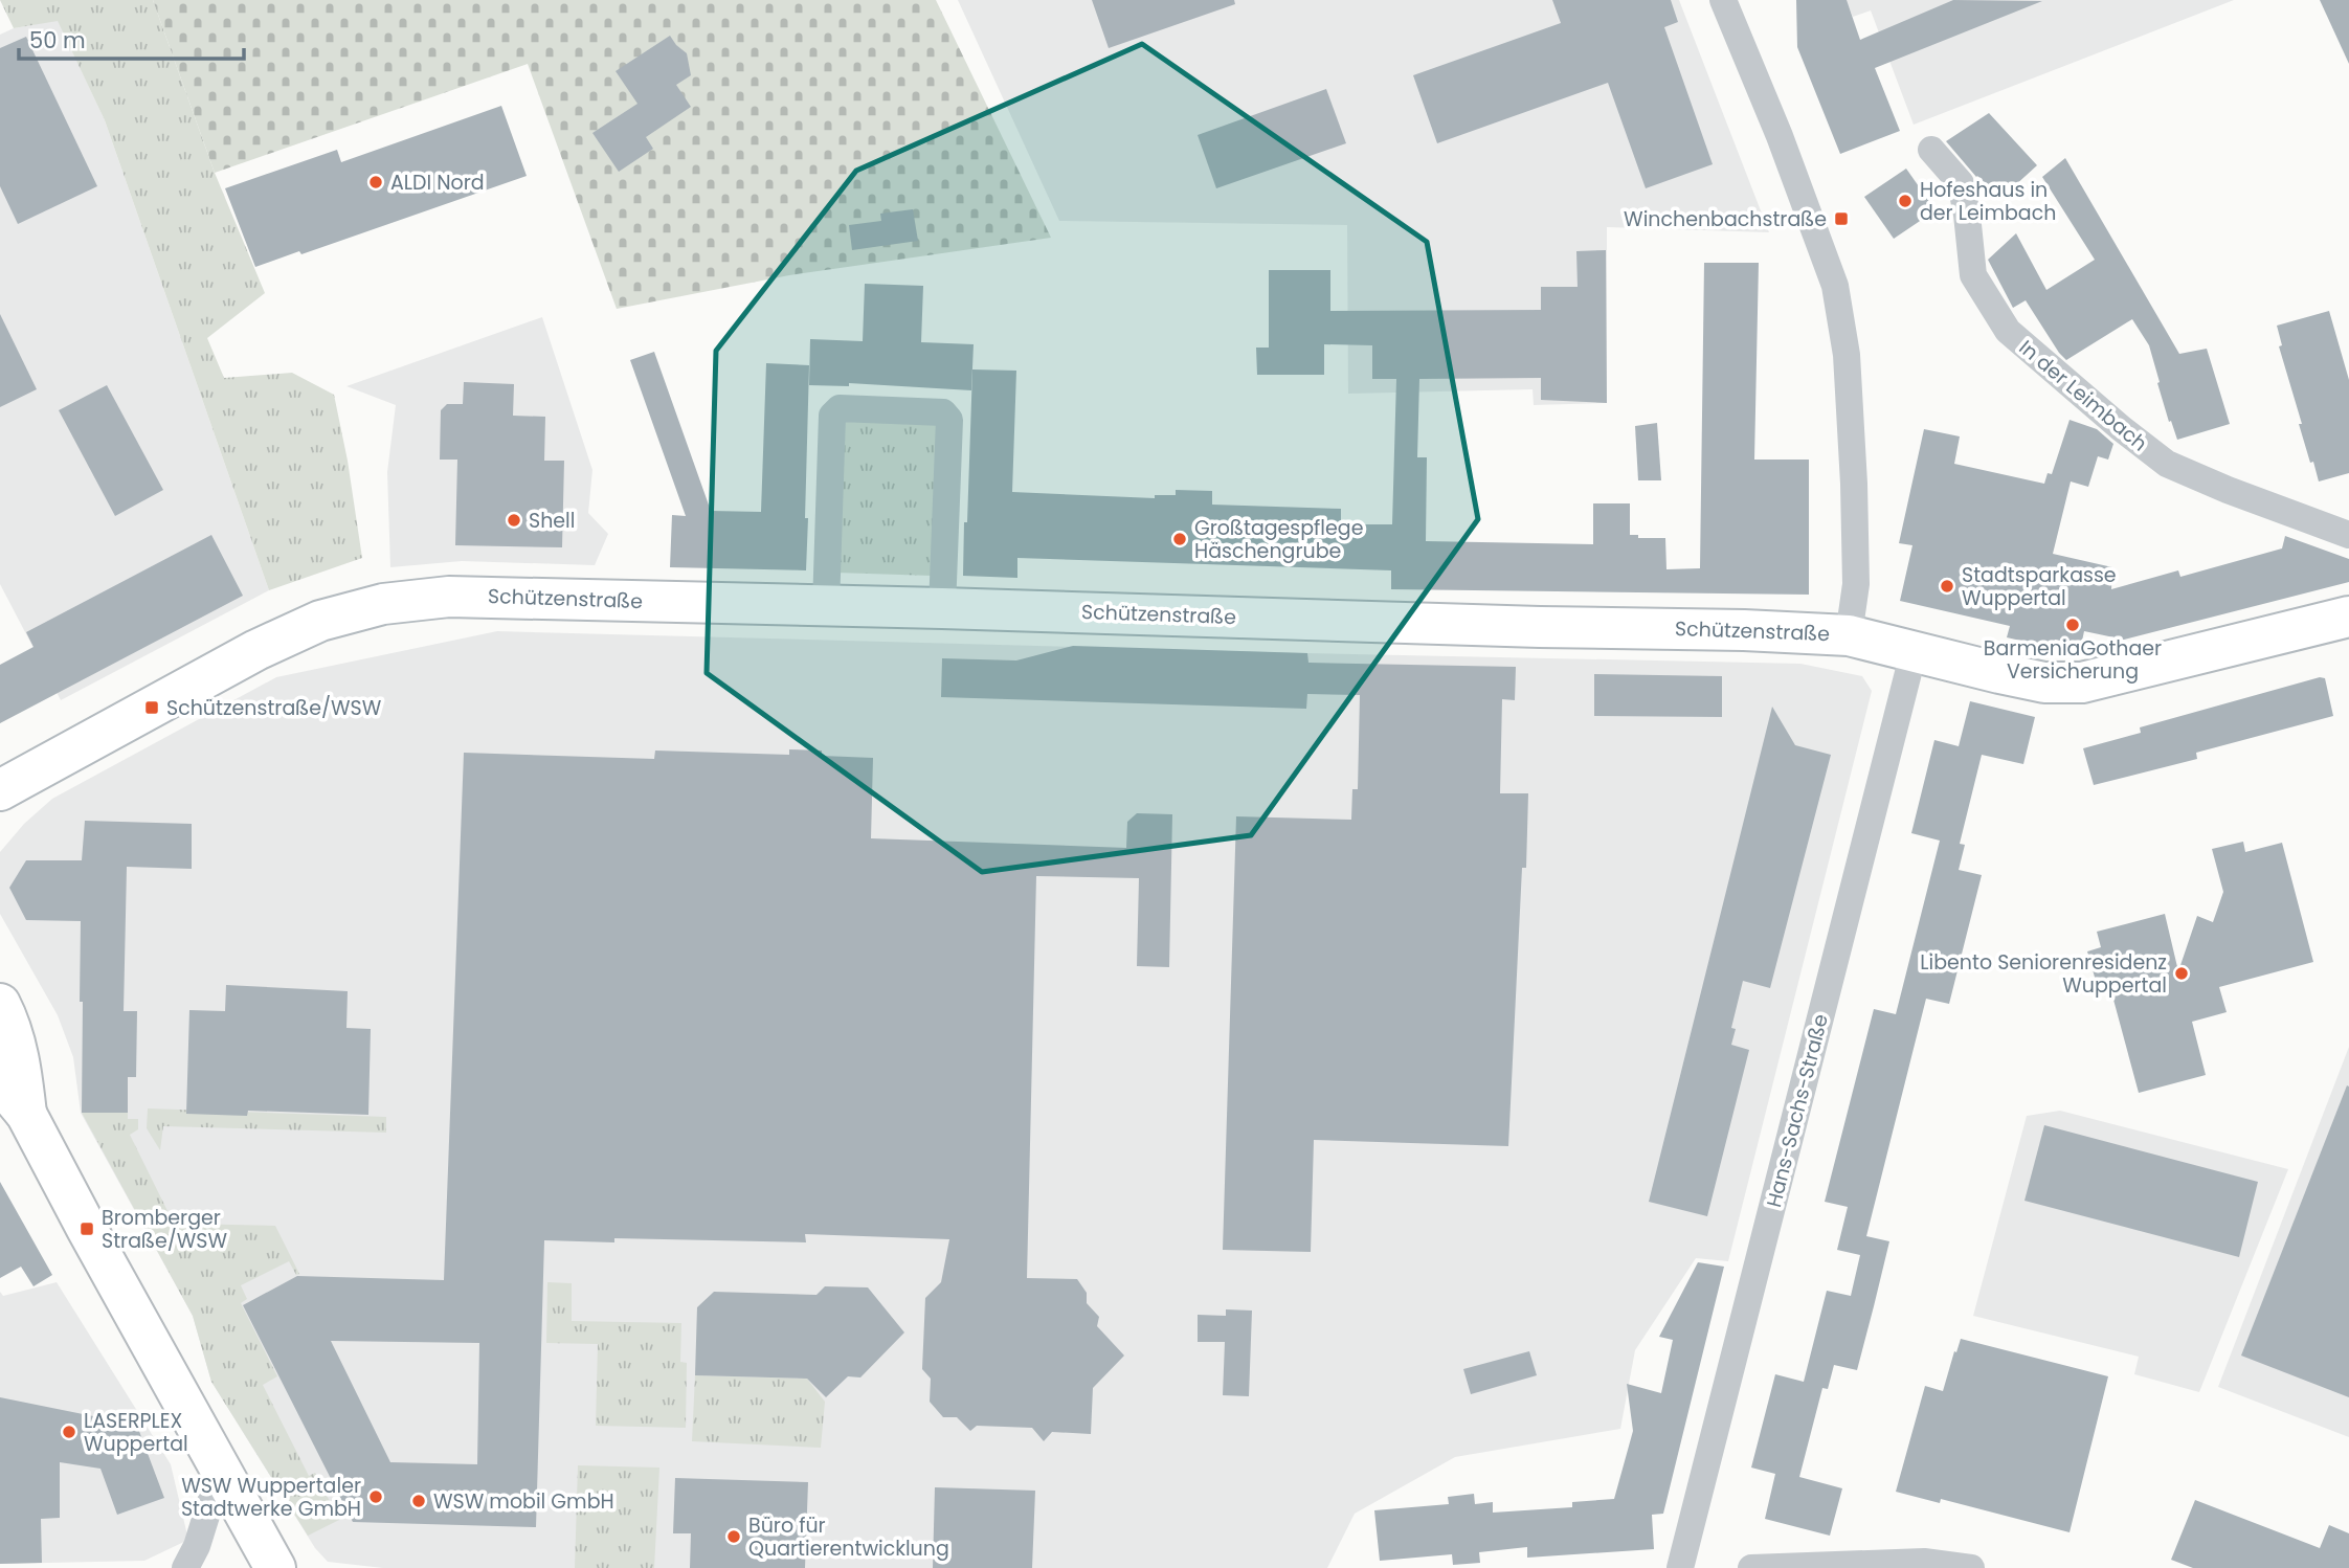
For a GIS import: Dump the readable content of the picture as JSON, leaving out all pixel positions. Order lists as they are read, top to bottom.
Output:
{
  "streets": {
    "street": ["In der Leimbach", "Schützenstraße", "Hans-Sachs-Straße"]
  },
  "crossings": [
    ["Schützenstraße", "Hans-Sachs-Straße"]
  ],
  "places": {
    "other": [
      "ALDI Nord",
      "Hofeshaus in der Leimbach",
      "Shell",
      "Großtagespflege Häschengrube",
      "Stadtsparkasse Wuppertal",
      "BarmeniaGothaer Versicherung",
      "Libento Seniorenresidenz Wuppertal",
      "LASERPLEX Wuppertal",
      "WSW Wuppertaler Stadtwerke GmbH",
      "WSW mobil GmbH",
      "Büro für Quartierentwicklung"
    ],
    "transit": ["Winchenbachstraße", "Schützenstraße/WSW", "Bromberger Straße/WSW"]
  },
  "scale_bar": "50 m"
}
